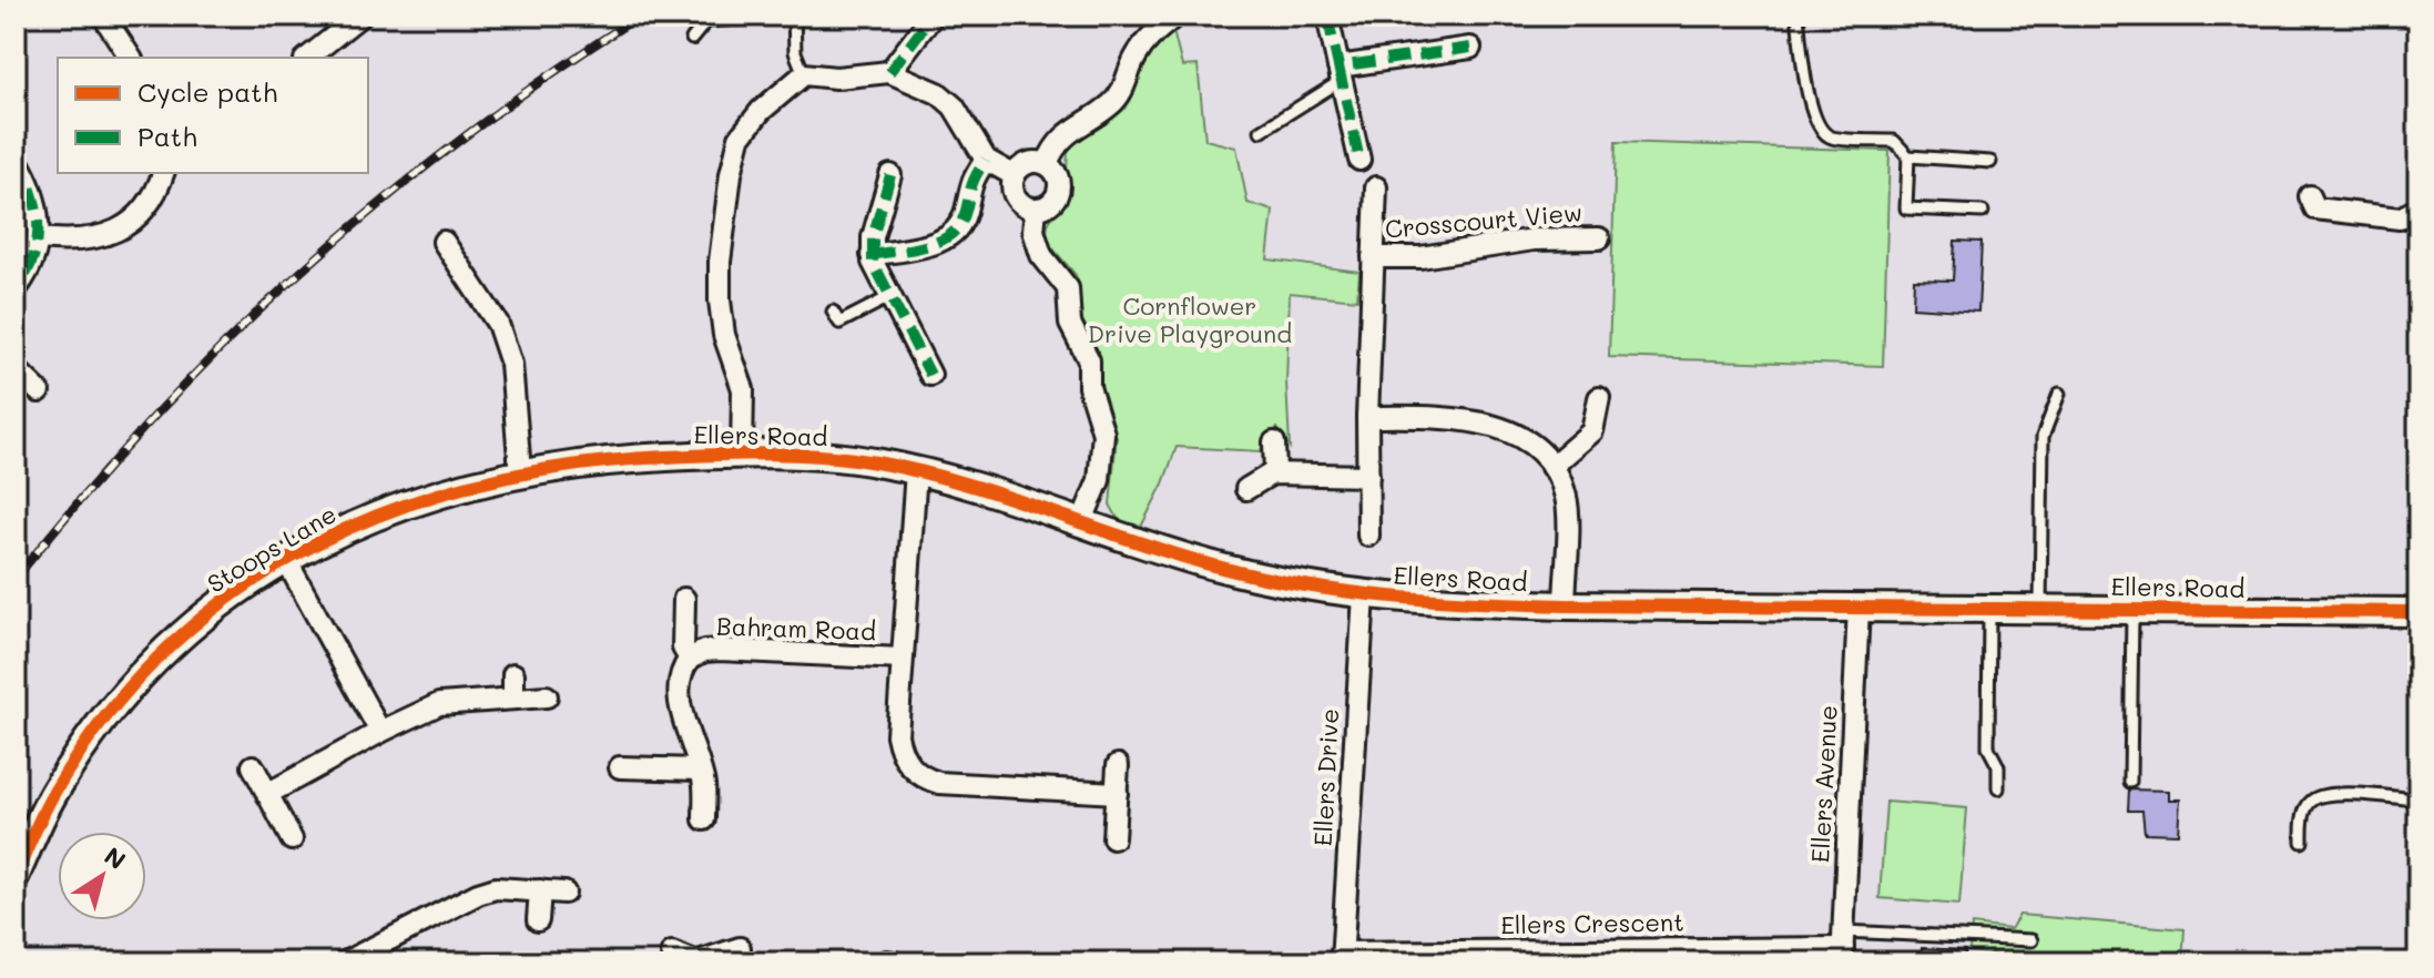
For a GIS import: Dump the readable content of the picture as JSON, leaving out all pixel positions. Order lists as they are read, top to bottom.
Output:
{
  "streets": {
    "street": [
      "Crosscourt View",
      "Ellers Road",
      "Stoops Lane",
      "Bahram Road",
      "Ellers Drive",
      "Ellers Avenue",
      "Ellers Crescent"
    ]
  },
  "crossings": [
    ["Ellers Road", "Stoops Lane"],
    ["Ellers Road", "Bahram Road"],
    ["Ellers Road", "Ellers Drive"],
    ["Ellers Road", "Ellers Avenue"],
    ["Ellers Drive", "Ellers Crescent"],
    ["Ellers Avenue", "Ellers Crescent"]
  ],
  "parks": ["Cornflower Drive Playground"],
  "legend": ["Cycle path", "Path"],
  "north": "top right"
}
